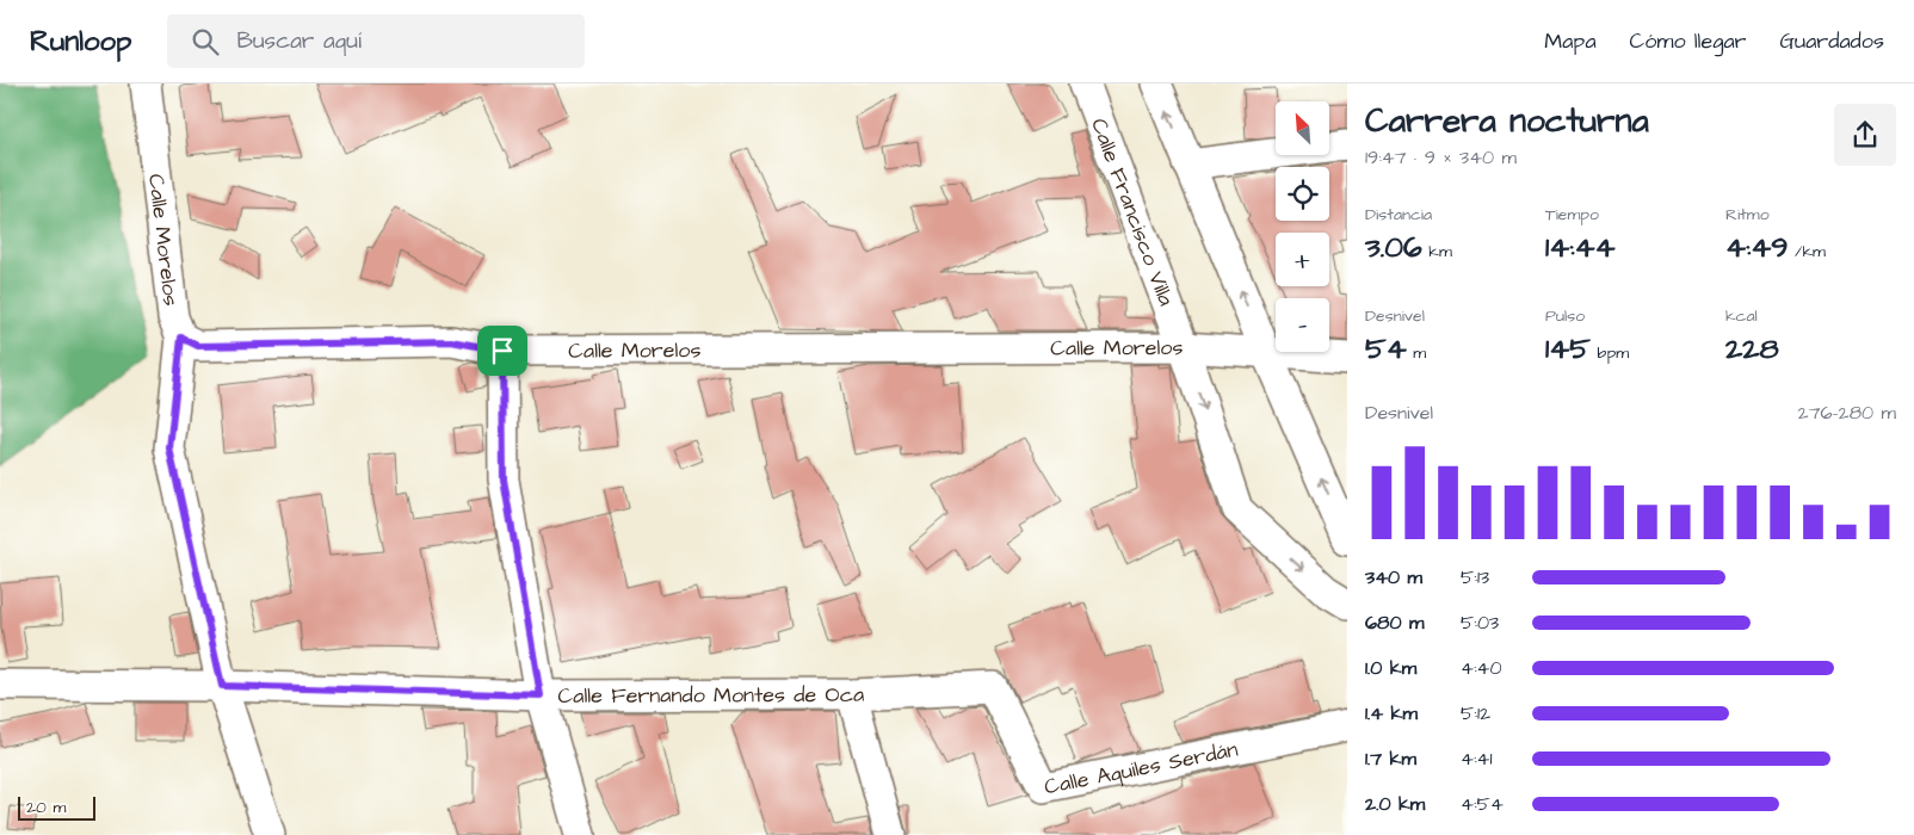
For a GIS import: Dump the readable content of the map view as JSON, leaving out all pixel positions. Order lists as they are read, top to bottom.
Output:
{
  "streets": {
    "street": [
      "Calle Francisco Villa",
      "Calle Morelos",
      "Calle Fernando Montes de Oca",
      "Calle Aquiles Serdán"
    ]
  },
  "crossings": [
    ["Calle Francisco Villa", "Calle Morelos"],
    ["Calle Fernando Montes de Oca", "Calle Aquiles Serdán"]
  ],
  "scale_bar": "20 m",
  "north": "top left",
  "page": {
    "header": "Runloop",
    "search": "Buscar aquí",
    "nav": ["Mapa", "Cómo llegar", "Guardados"],
    "heading": ["Carrera nocturna", "19:47 · 9 × 340 m"],
    "map_buttons": ["+", "−"],
    "stats": [
      ["Distancia", "3.06 km"],
      ["Tiempo", "14:44"],
      ["Ritmo", "4:49 /km"],
      ["Desnivel", "54 m"],
      ["Pulso", "145 bpm"],
      ["kcal", "228"]
    ],
    "chart": ["Desnivel", "276–280 m"],
    "list": [
      {
        "name": "340 m",
        "note": "5:13"
      },
      {
        "name": "680 m",
        "note": "5:03"
      },
      {
        "name": "1.0 km",
        "note": "4:40"
      },
      {
        "name": "1.4 km",
        "note": "5:12"
      },
      {
        "name": "1.7 km",
        "note": "4:41"
      },
      {
        "name": "2.0 km",
        "note": "4:54"
      }
    ],
    "scale": "20 m"
  }
}
